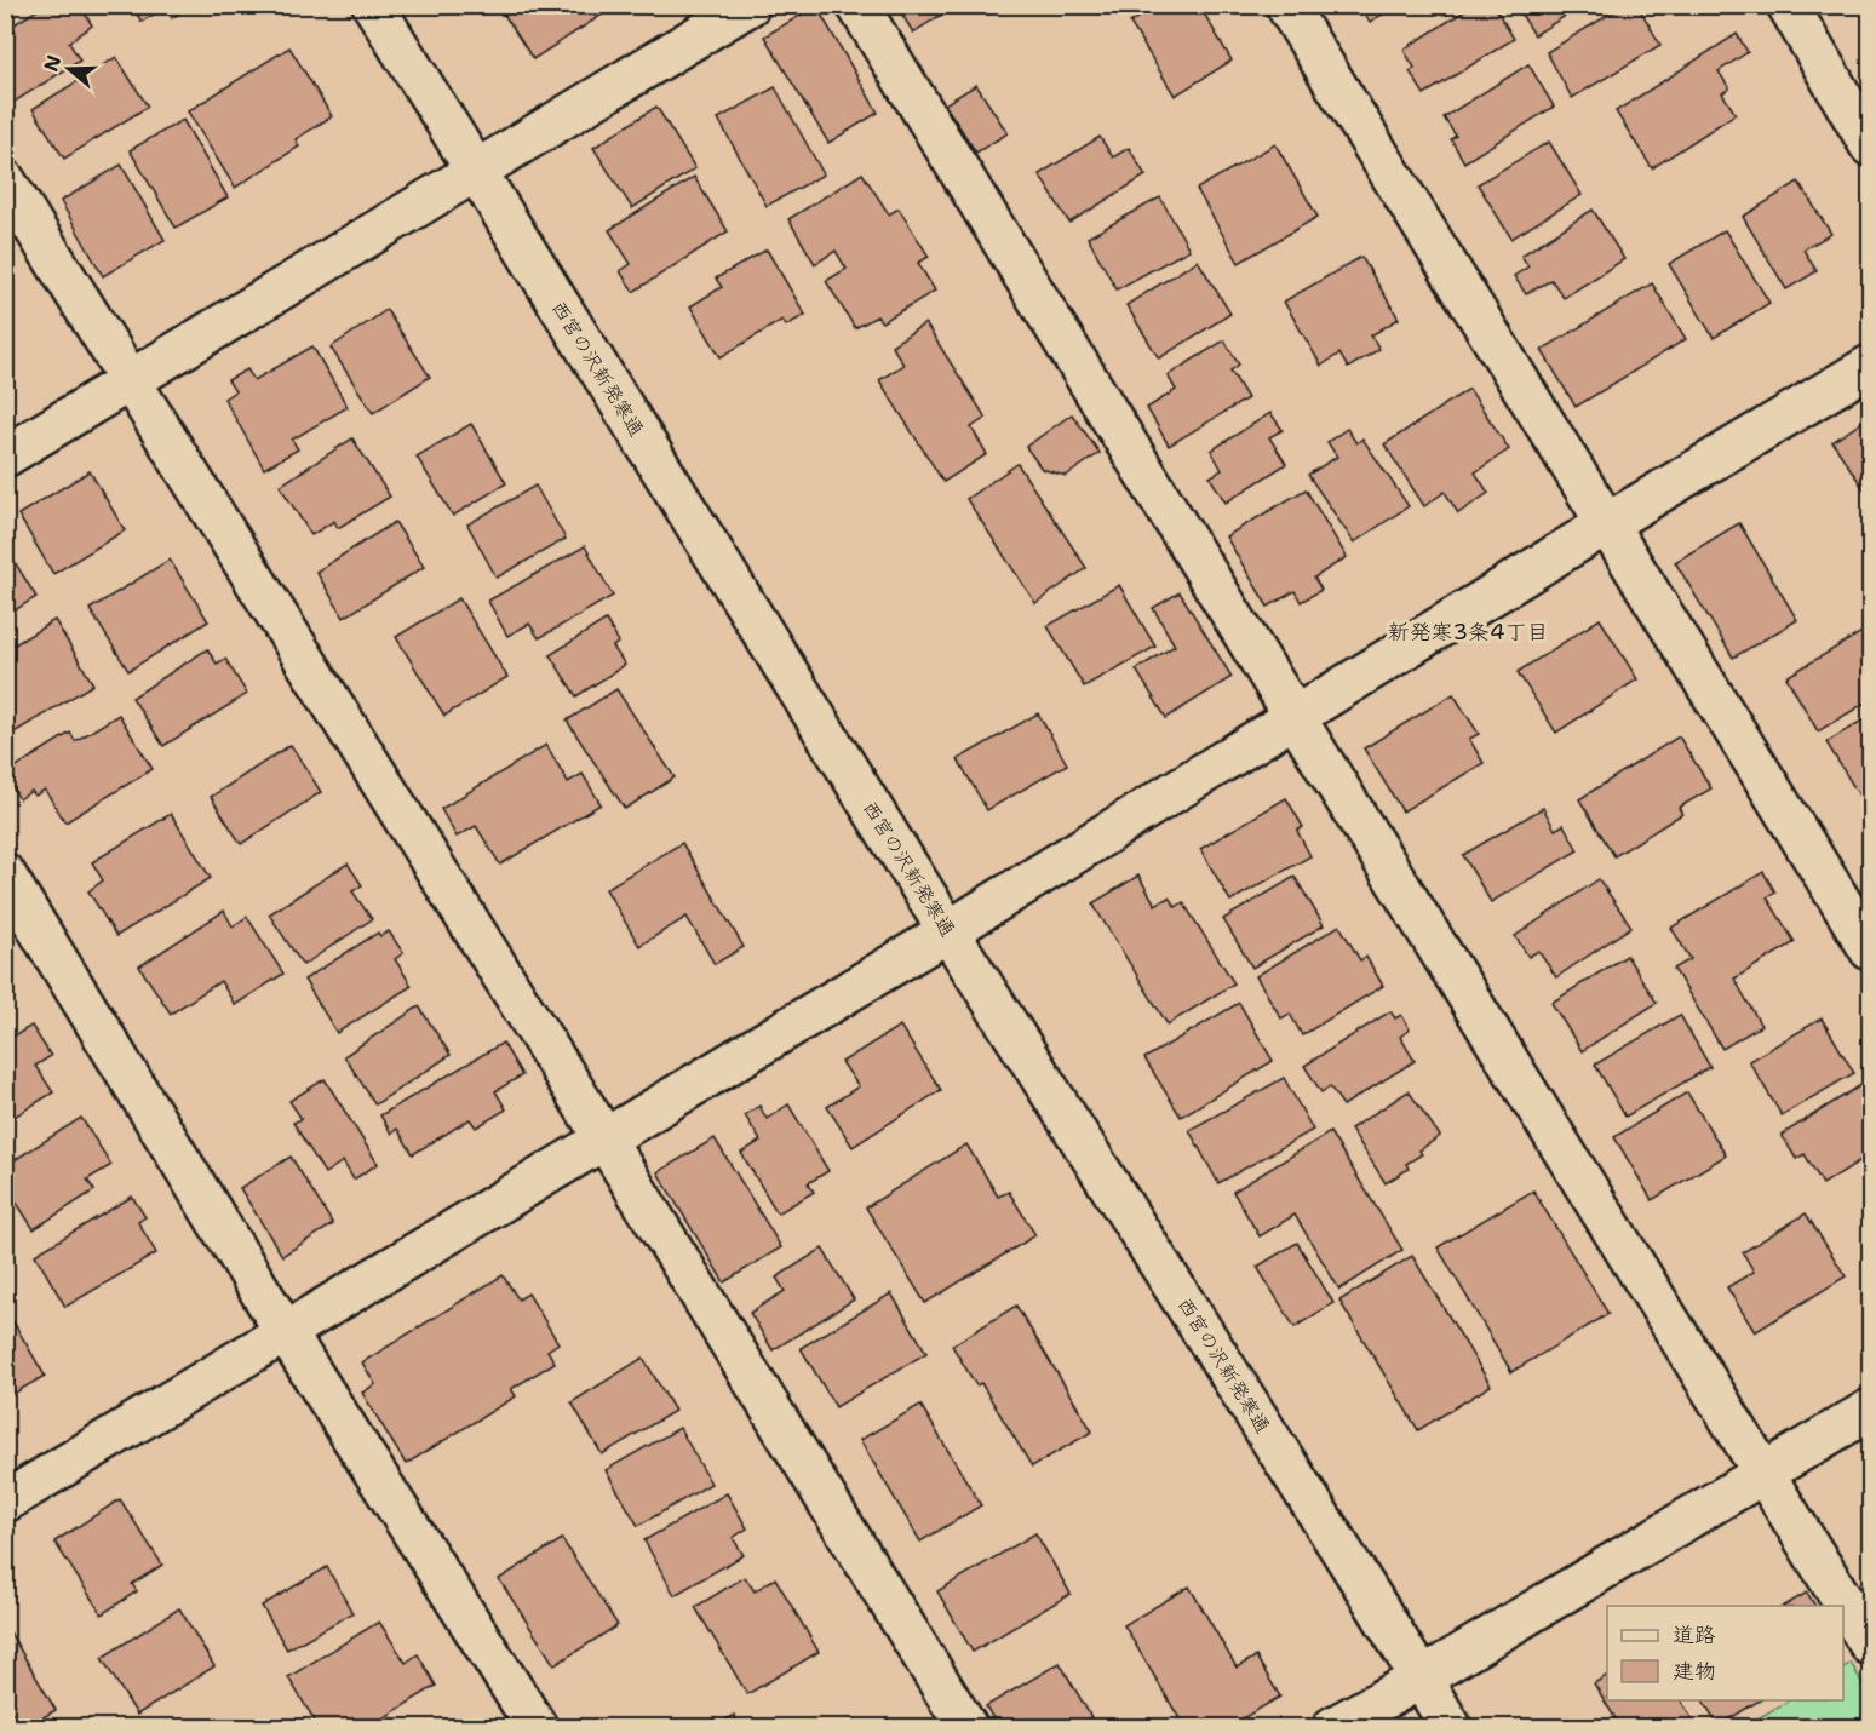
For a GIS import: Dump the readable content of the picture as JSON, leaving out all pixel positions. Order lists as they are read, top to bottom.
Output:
{
  "streets": {
    "street": ["西宮の沢新発寒通"]
  },
  "districts": ["新発寒3条4丁目"],
  "legend": ["道路", "建物"],
  "north": "left"
}
